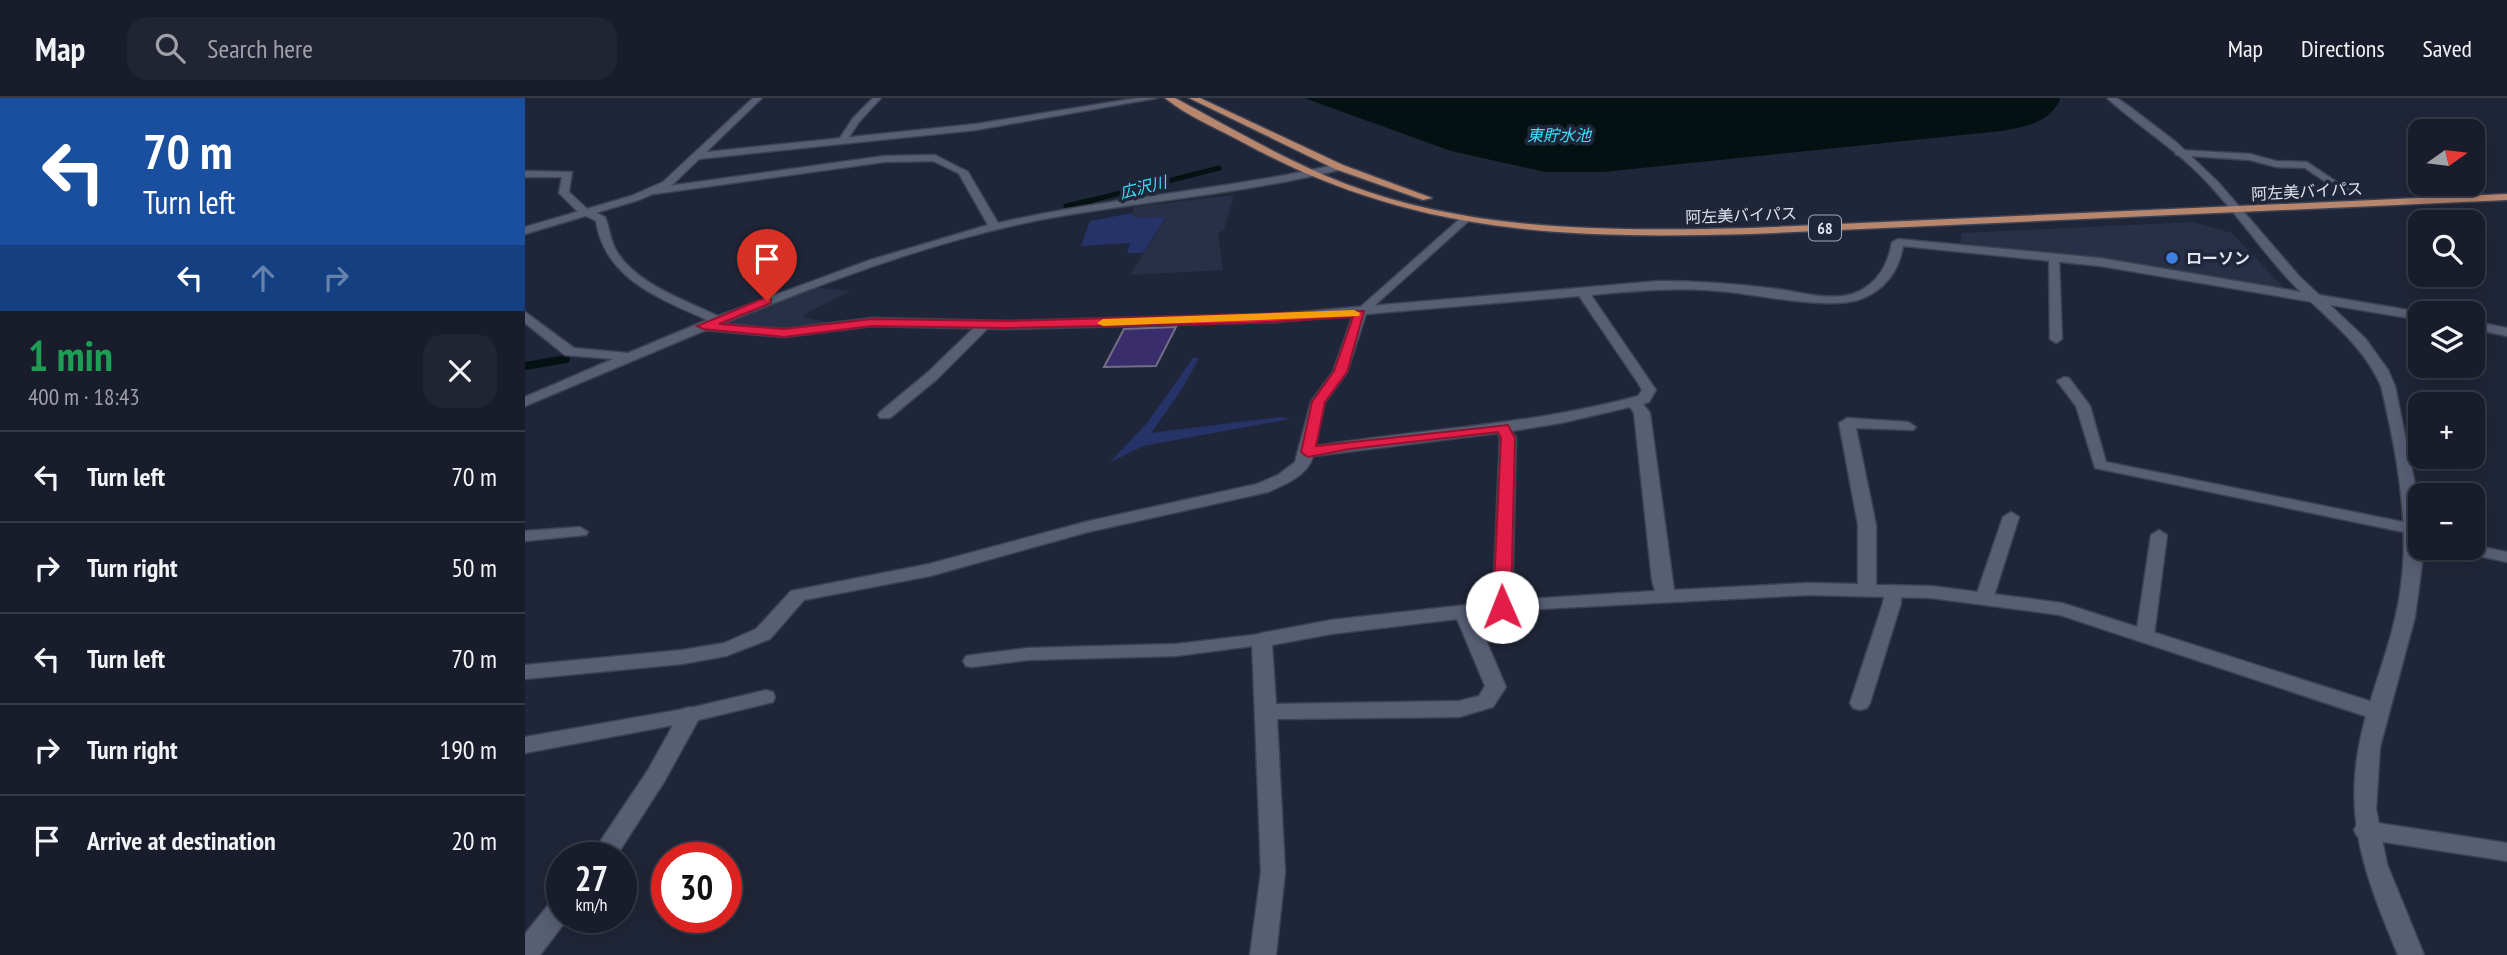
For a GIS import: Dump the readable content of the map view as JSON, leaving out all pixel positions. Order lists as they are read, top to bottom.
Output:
{
  "streets": {
    "main road": ["阿左美バイパス", "68"]
  },
  "water": ["東貯水池", "広沢川"],
  "places": ["ローソン"],
  "north": "right",
  "page": {
    "header": "Map",
    "search": "Search here",
    "nav": ["Map", "Directions", "Saved"],
    "turn": ["70 m", "Turn left"],
    "map_buttons": ["+", "−"],
    "heading": ["1 min", "400 m · 18:43"],
    "list": [
      {
        "name": "Turn left",
        "value": "70 m"
      },
      {
        "name": "Turn right",
        "value": "50 m"
      },
      {
        "name": "Turn left",
        "value": "70 m"
      },
      {
        "name": "Turn right",
        "value": "190 m"
      },
      {
        "name": "Arrive at destination",
        "value": "20 m"
      }
    ],
    "speed": "27 km/h",
    "limit": "30"
  }
}
